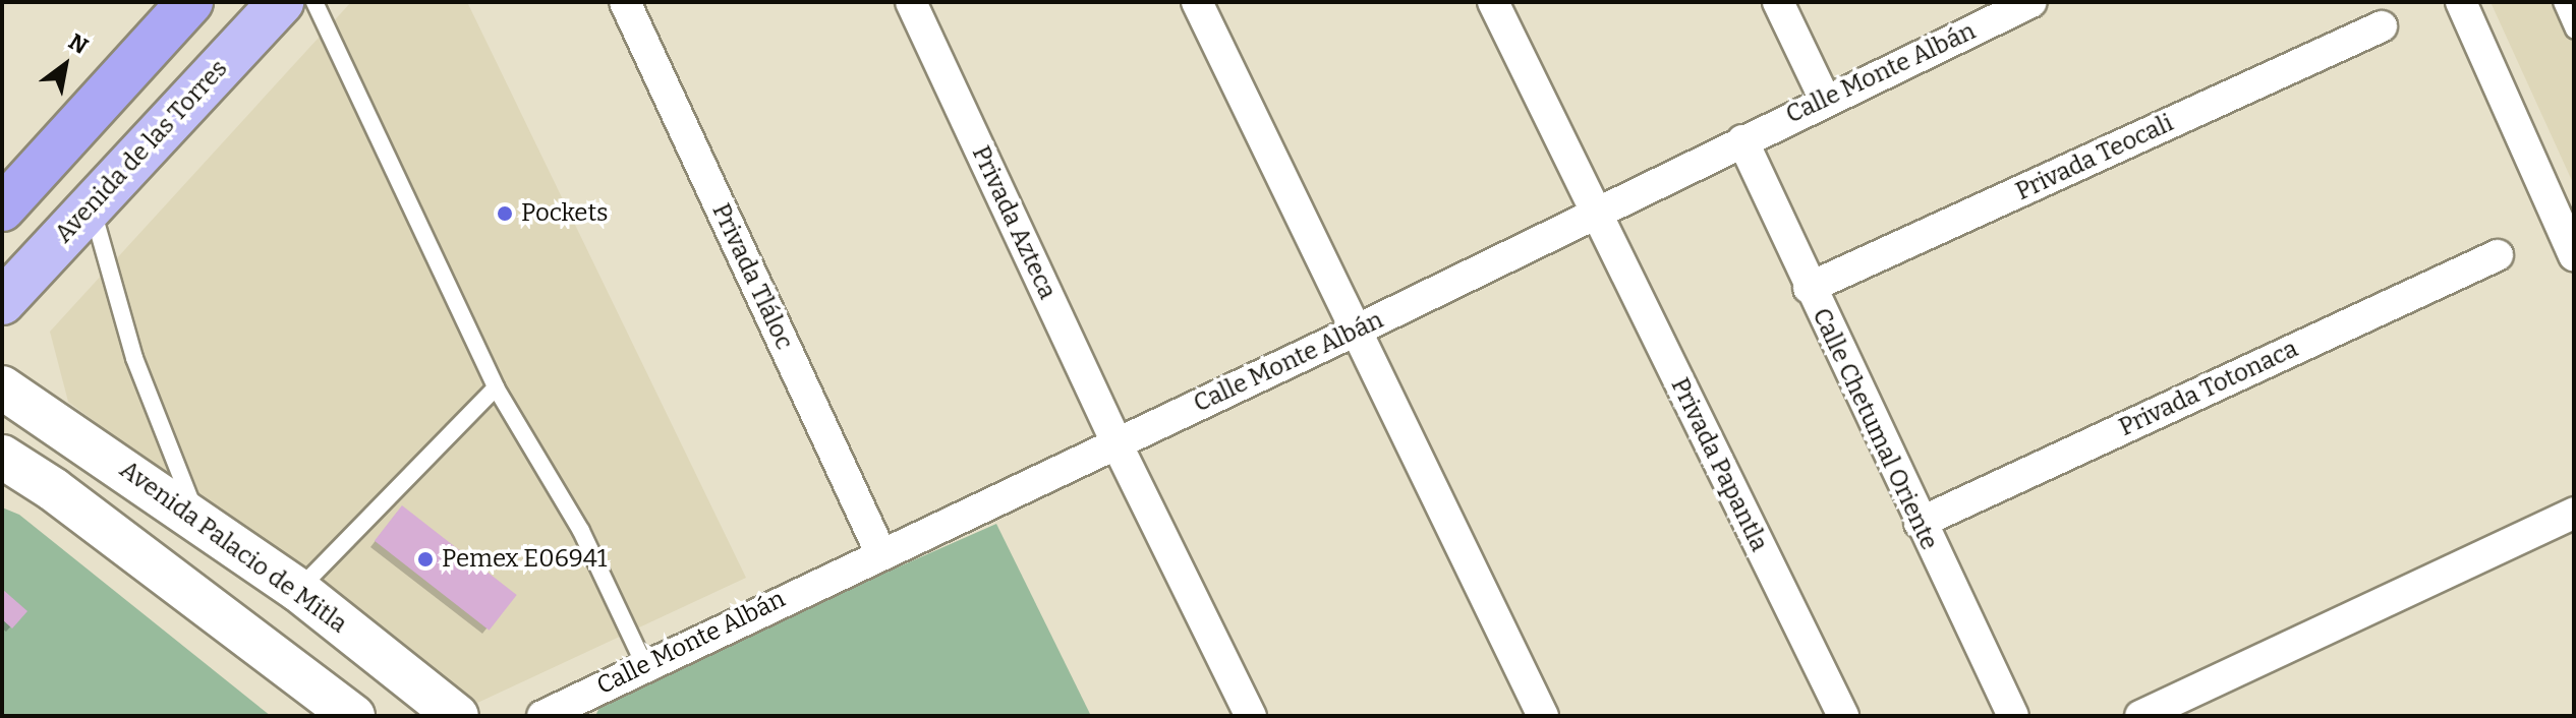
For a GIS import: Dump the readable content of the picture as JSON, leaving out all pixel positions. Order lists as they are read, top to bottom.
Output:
{
  "streets": {
    "main road": ["Avenida de las Torres", "Avenida Palacio de Mitla"],
    "street": [
      "Calle Monte Albán",
      "Privada Teocali",
      "Privada Azteca",
      "Privada Tláloc",
      "Privada Totonaca",
      "Calle Chetumal Oriente",
      "Privada Papantla"
    ]
  },
  "crossings": [
    ["Calle Monte Albán", "Privada Azteca"],
    ["Calle Monte Albán", "Privada Tláloc"],
    ["Calle Monte Albán", "Calle Chetumal Oriente"],
    ["Calle Monte Albán", "Privada Papantla"],
    ["Privada Teocali", "Calle Chetumal Oriente"],
    ["Privada Totonaca", "Calle Chetumal Oriente"]
  ],
  "places": ["Pockets", "Pemex E06941"],
  "north": "top right"
}
